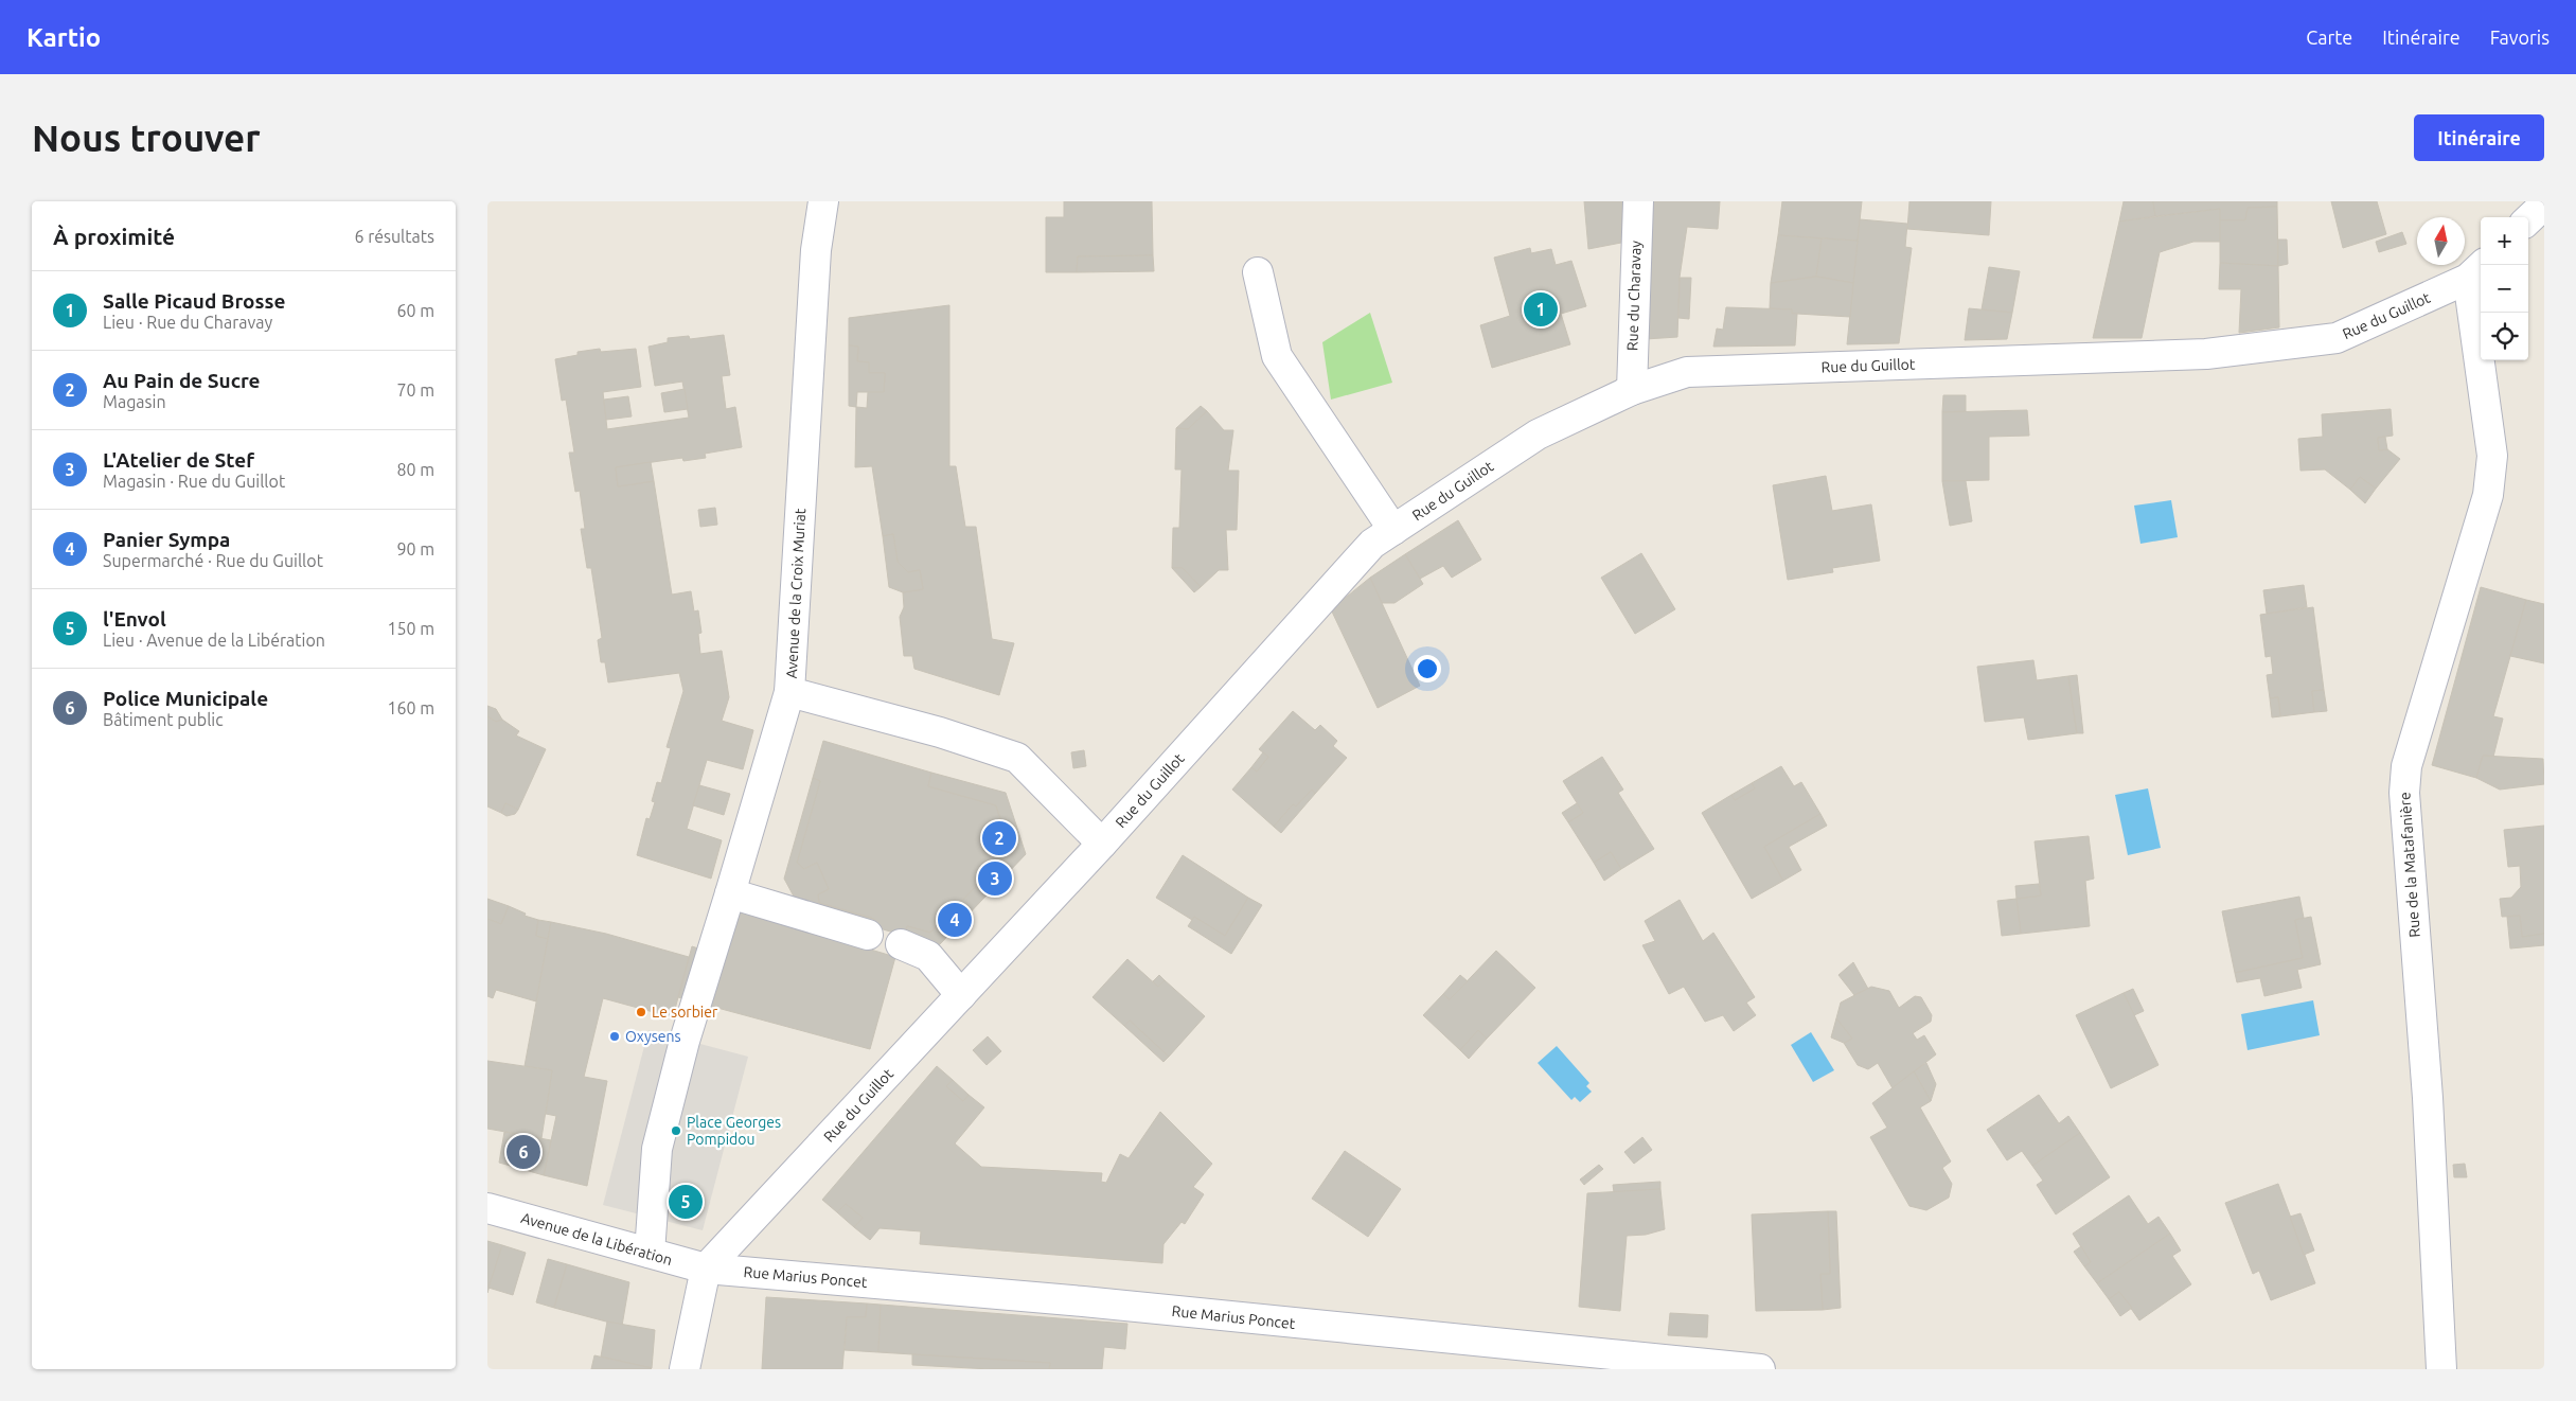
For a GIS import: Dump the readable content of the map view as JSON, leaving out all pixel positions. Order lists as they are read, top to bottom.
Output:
{
  "streets": {
    "street": [
      "Rue du Charavay",
      "Rue du Guillot",
      "Avenue de la Croix Muriat",
      "Rue de la Matafanière",
      "Avenue de la Libération",
      "Rue Marius Poncet"
    ]
  },
  "crossings": [
    ["Rue du Charavay", "Rue du Guillot"],
    ["Rue du Guillot", "Avenue de la Croix Muriat"],
    ["Rue du Guillot", "Rue de la Matafanière"],
    ["Rue du Guillot", "Avenue de la Libération"],
    ["Rue du Guillot", "Rue Marius Poncet"],
    ["Avenue de la Libération", "Rue Marius Poncet"]
  ],
  "places": ["Le sorbier", "Oxysens", "Place Georges Pompidou"],
  "north": "top",
  "page": {
    "header": "Kartio",
    "nav": ["Carte", "Itinéraire", "Favoris"],
    "buttons": "Itinéraire",
    "title": "Nous trouver",
    "heading": ["À proximité", "6 résultats"],
    "map_buttons": ["+", "−"],
    "list": [
      {
        "mark": "1",
        "name": "Salle Picaud Brosse",
        "note": "Lieu · Rue du Charavay",
        "value": "60 m"
      },
      {
        "mark": "2",
        "name": "Au Pain de Sucre",
        "note": "Magasin",
        "value": "70 m"
      },
      {
        "mark": "3",
        "name": "L'Atelier de Stef",
        "note": "Magasin · Rue du Guillot",
        "value": "80 m"
      },
      {
        "mark": "4",
        "name": "Panier Sympa",
        "note": "Supermarché · Rue du Guillot",
        "value": "90 m"
      },
      {
        "mark": "5",
        "name": "l'Envol",
        "note": "Lieu · Avenue de la Libération",
        "value": "150 m"
      },
      {
        "mark": "6",
        "name": "Police Municipale",
        "note": "Bâtiment public",
        "value": "160 m"
      }
    ],
    "pins": [
      "1",
      "2",
      "3",
      "4",
      "6",
      "5"
    ]
  }
}
